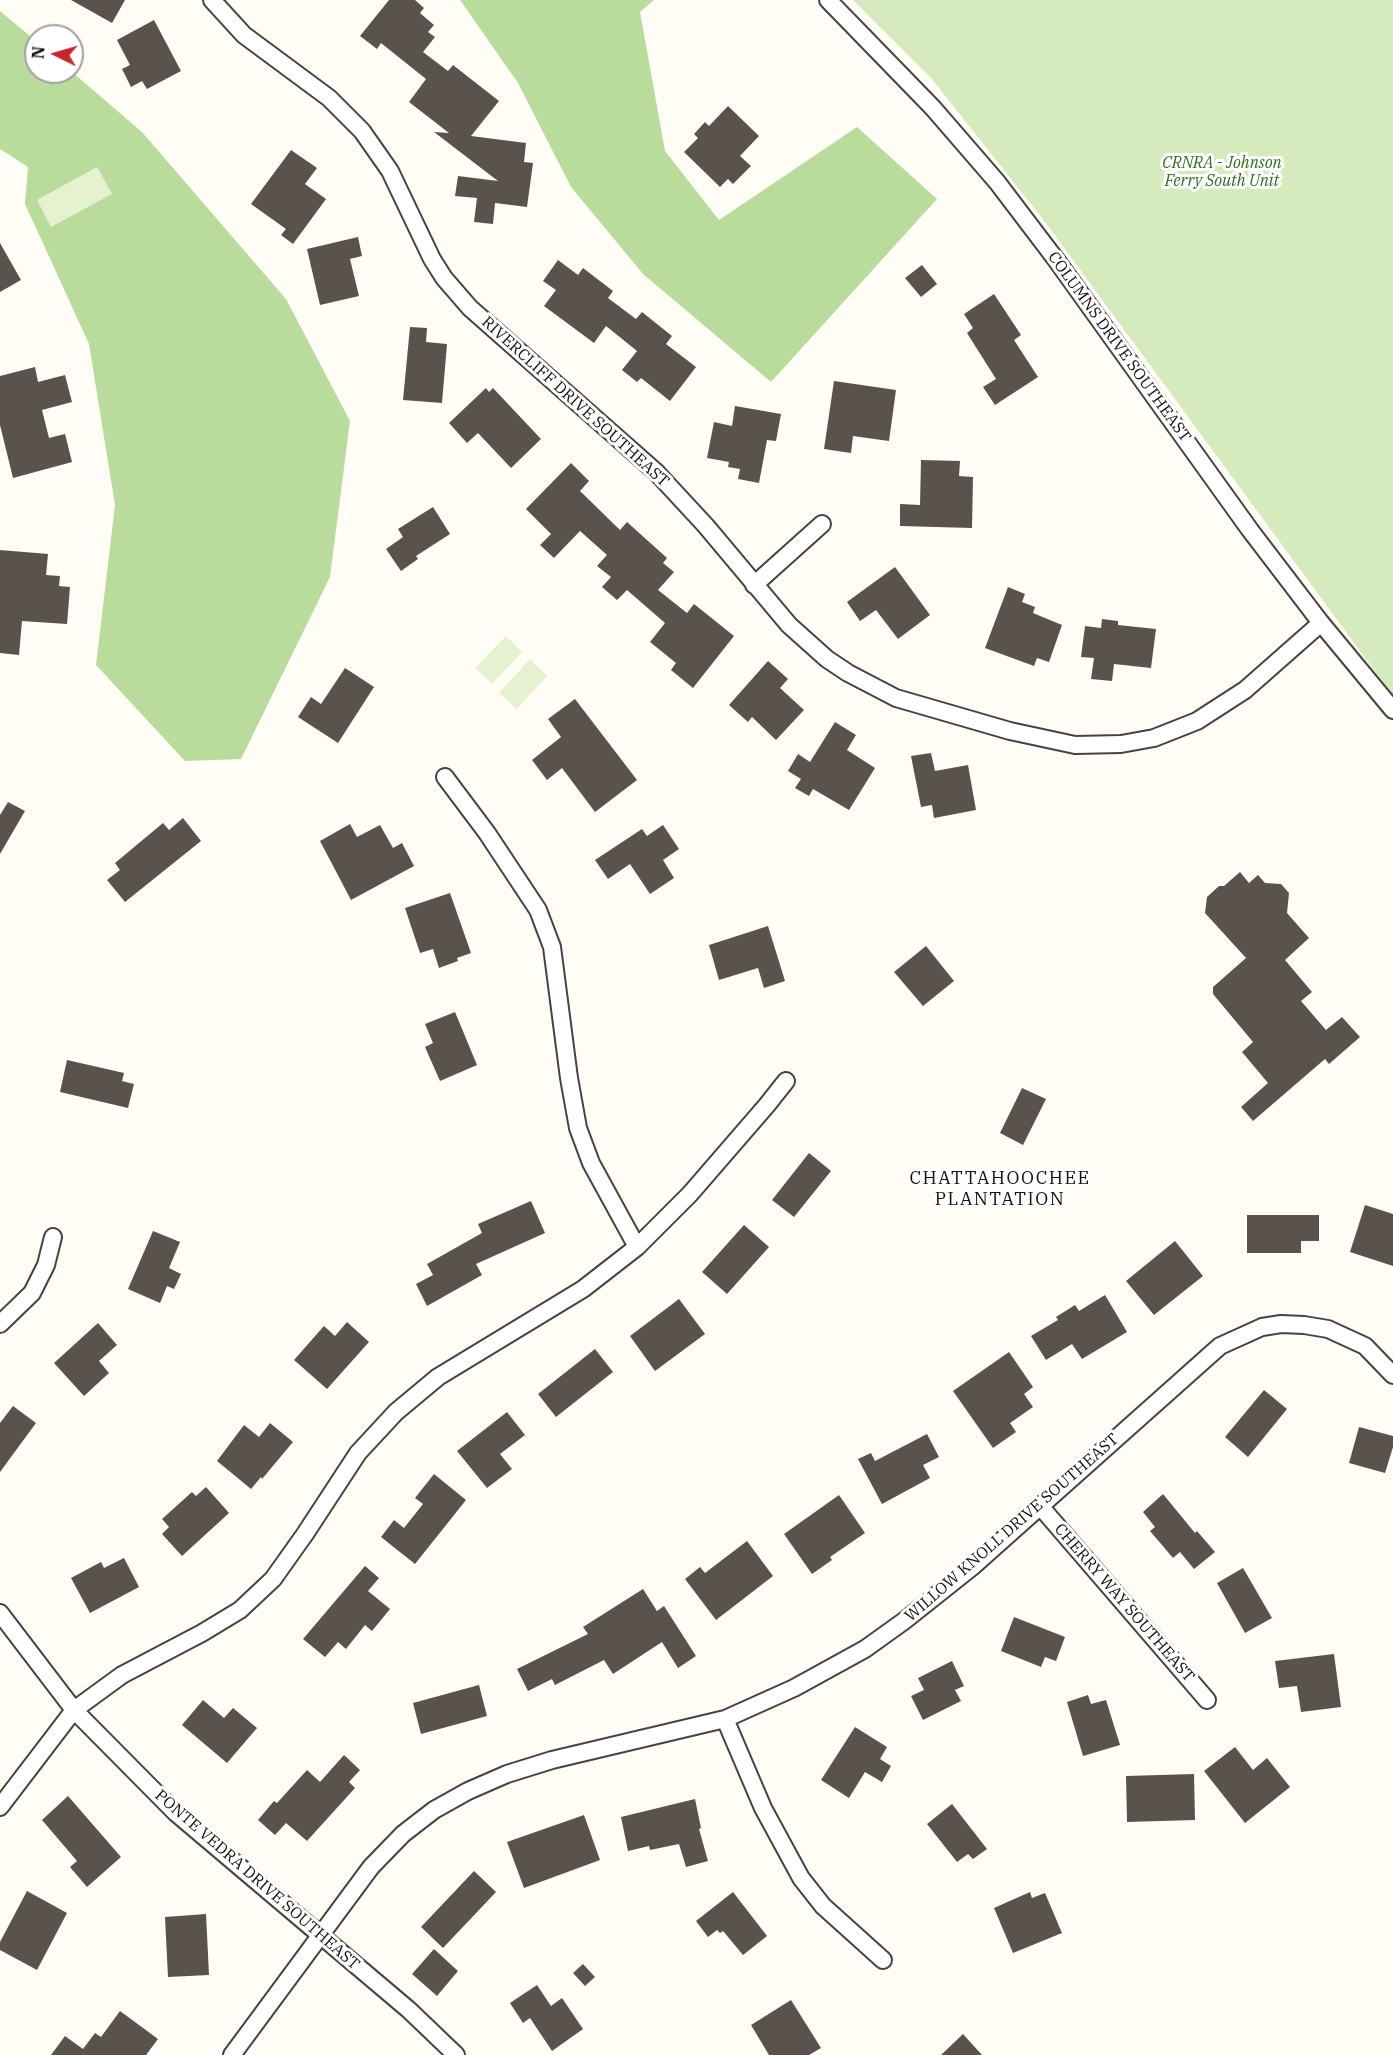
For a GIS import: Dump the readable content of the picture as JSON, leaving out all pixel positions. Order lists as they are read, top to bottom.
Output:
{
  "streets": {
    "street": [
      "COLUMNS DRIVE SOUTHEAST",
      "RIVERCLIFF DRIVE SOUTHEAST",
      "WILLOW KNOLL DRIVE SOUTHEAST",
      "CHERRY WAY SOUTHEAST",
      "PONTE VEDRA DRIVE SOUTHEAST"
    ]
  },
  "crossings": [
    ["COLUMNS DRIVE SOUTHEAST", "RIVERCLIFF DRIVE SOUTHEAST"],
    ["WILLOW KNOLL DRIVE SOUTHEAST", "CHERRY WAY SOUTHEAST"],
    ["WILLOW KNOLL DRIVE SOUTHEAST", "PONTE VEDRA DRIVE SOUTHEAST"]
  ],
  "districts": ["CHATTAHOOCHEE PLANTATION"],
  "parks": ["CRNRA - Johnson Ferry South Unit"],
  "north": "left"
}
